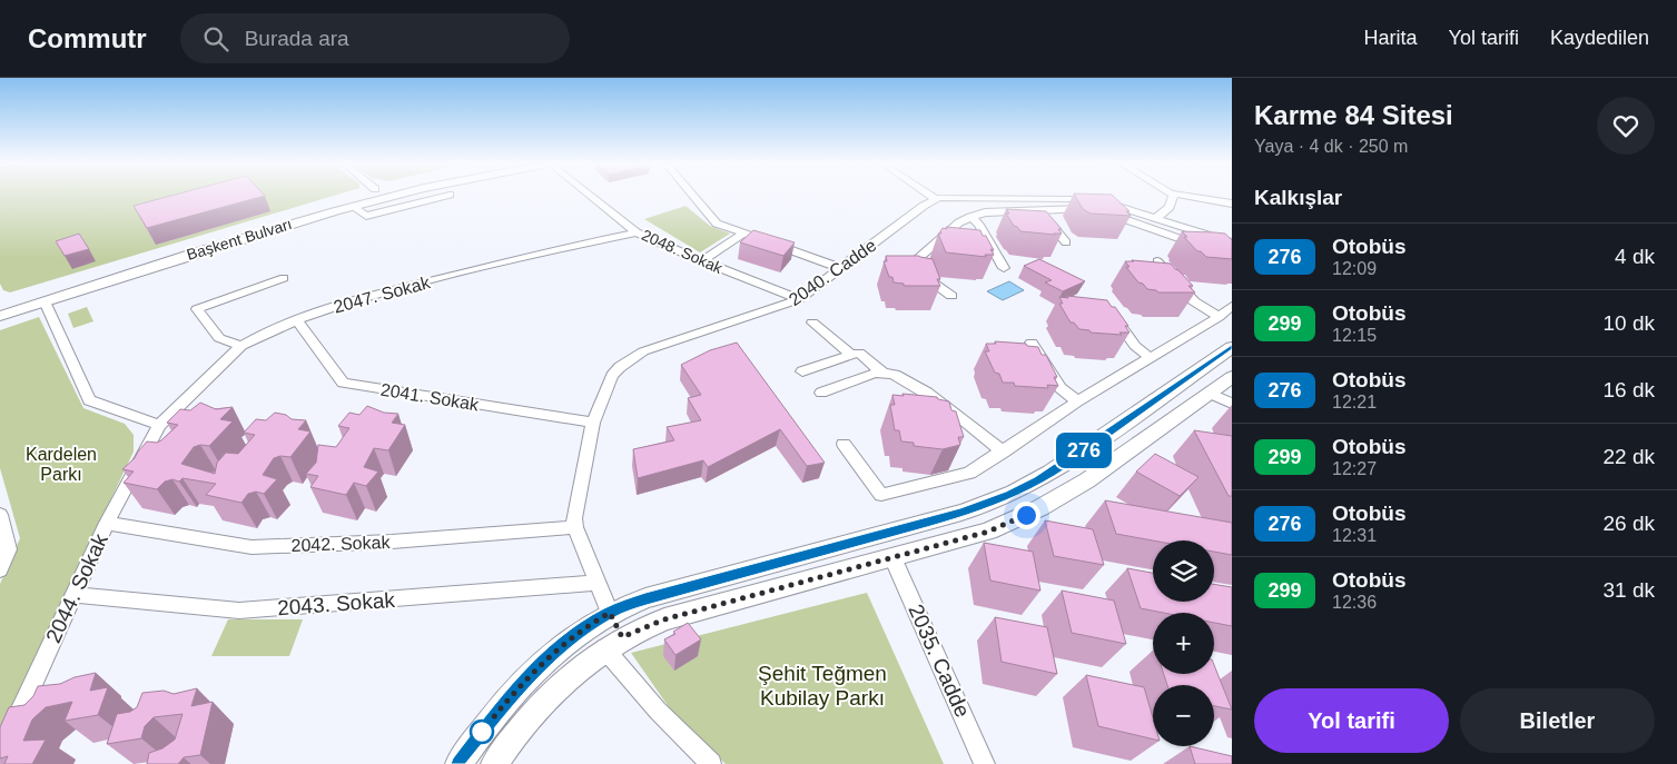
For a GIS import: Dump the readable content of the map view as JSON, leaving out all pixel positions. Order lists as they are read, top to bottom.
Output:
{
  "streets": {
    "main road": ["Başkent Bulvarı"],
    "street": [
      "2048. Sokak",
      "2040. Cadde",
      "2047. Sokak",
      "2041. Sokak",
      "2042. Sokak",
      "2044. Sokak",
      "2043. Sokak",
      "2035. Cadde"
    ]
  },
  "crossings": [
    ["2048. Sokak", "2040. Cadde"],
    ["2048. Sokak", "2047. Sokak"],
    ["2040. Cadde", "2041. Sokak"],
    ["2040. Cadde", "2042. Sokak"],
    ["2040. Cadde", "2043. Sokak"],
    ["2047. Sokak", "2041. Sokak"],
    ["2047. Sokak", "2044. Sokak"],
    ["2042. Sokak", "2044. Sokak"],
    ["2044. Sokak", "2043. Sokak"]
  ],
  "parks": ["Kardelen Parkı", "Şehit Teğmen Kubilay Parkı"],
  "lines": ["bus line 276"],
  "page": {
    "header": "Commutr",
    "search": "Burada ara",
    "nav": ["Harita", "Yol tarifi", "Kaydedilen"],
    "on_map": "276",
    "heading": [
      ["Karme 84 Sitesi", "Yaya · 4 dk · 250 m"],
      "Kalkışlar"
    ],
    "list": [
      {
        "mark": "276",
        "name": "Otobüs",
        "note": "12:09",
        "value": "4 dk"
      },
      {
        "mark": "299",
        "name": "Otobüs",
        "note": "12:15",
        "value": "10 dk"
      },
      {
        "mark": "276",
        "name": "Otobüs",
        "note": "12:21",
        "value": "16 dk"
      },
      {
        "mark": "299",
        "name": "Otobüs",
        "note": "12:27",
        "value": "22 dk"
      },
      {
        "mark": "276",
        "name": "Otobüs",
        "note": "12:31",
        "value": "26 dk"
      },
      {
        "mark": "299",
        "name": "Otobüs",
        "note": "12:36",
        "value": "31 dk"
      }
    ],
    "map_buttons": ["+", "−"],
    "buttons": ["Yol tarifi", "Biletler"]
  }
}
